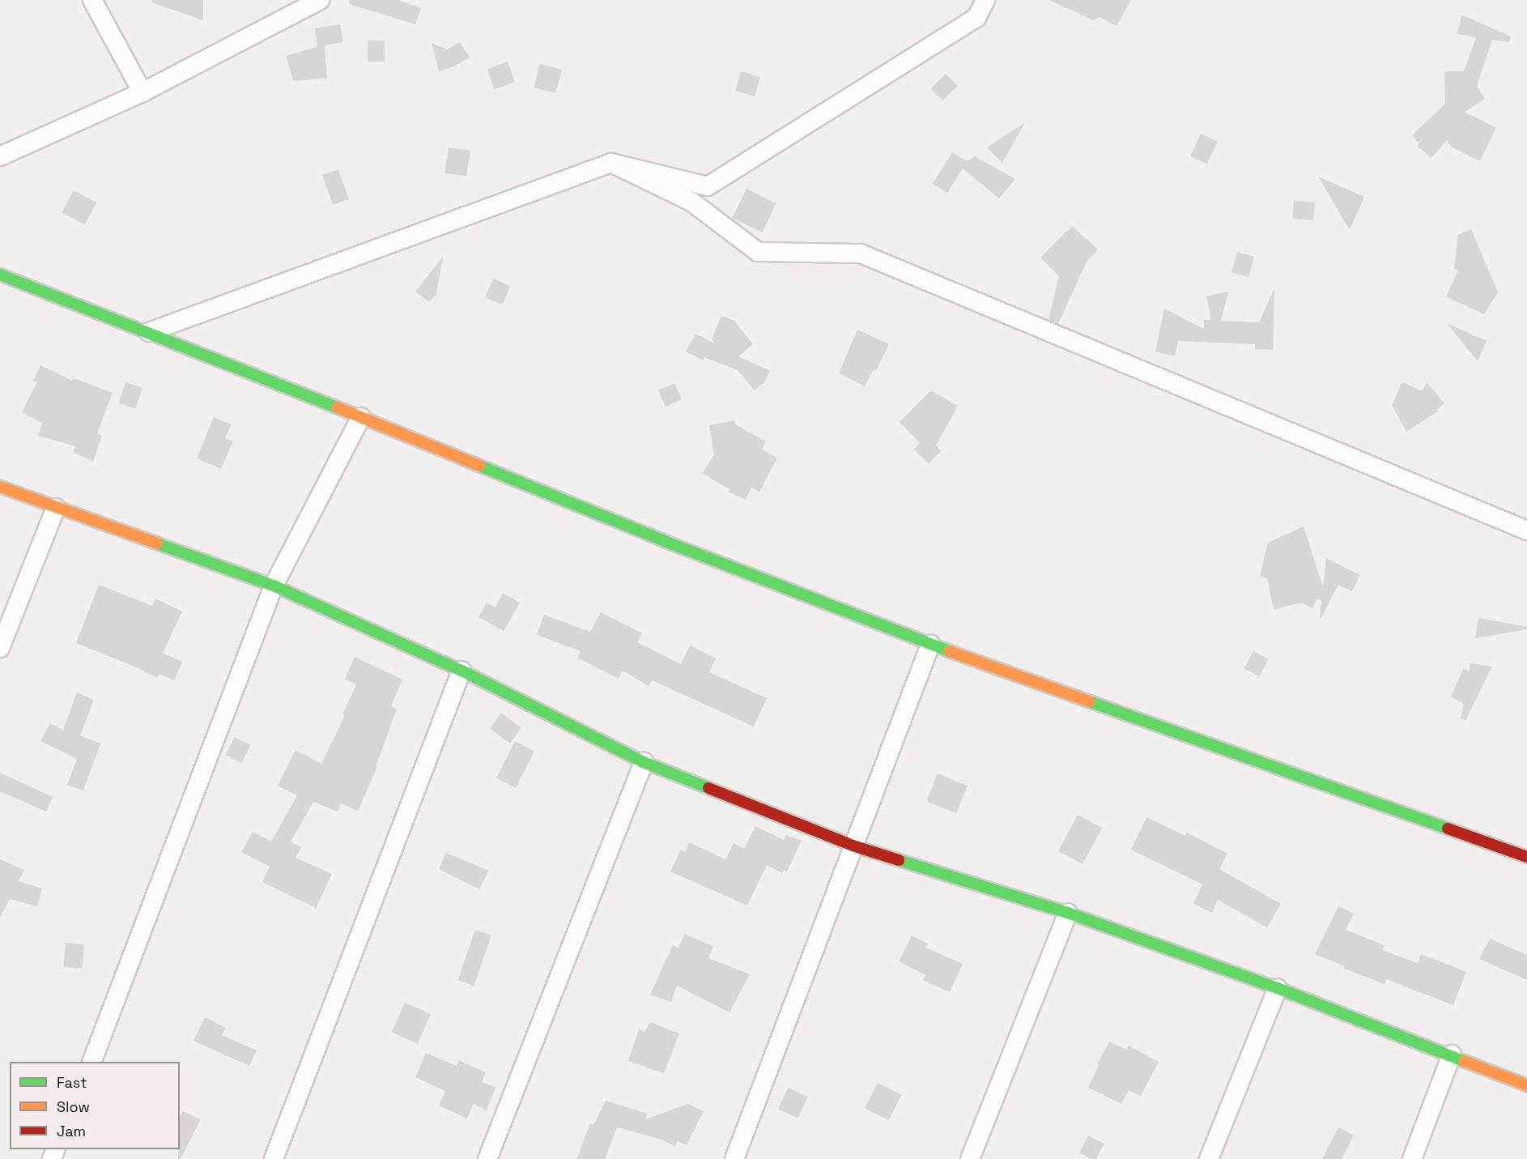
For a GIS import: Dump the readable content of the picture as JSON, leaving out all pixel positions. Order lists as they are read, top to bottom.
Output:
{
  "legend": ["Fast", "Slow", "Jam"]
}
